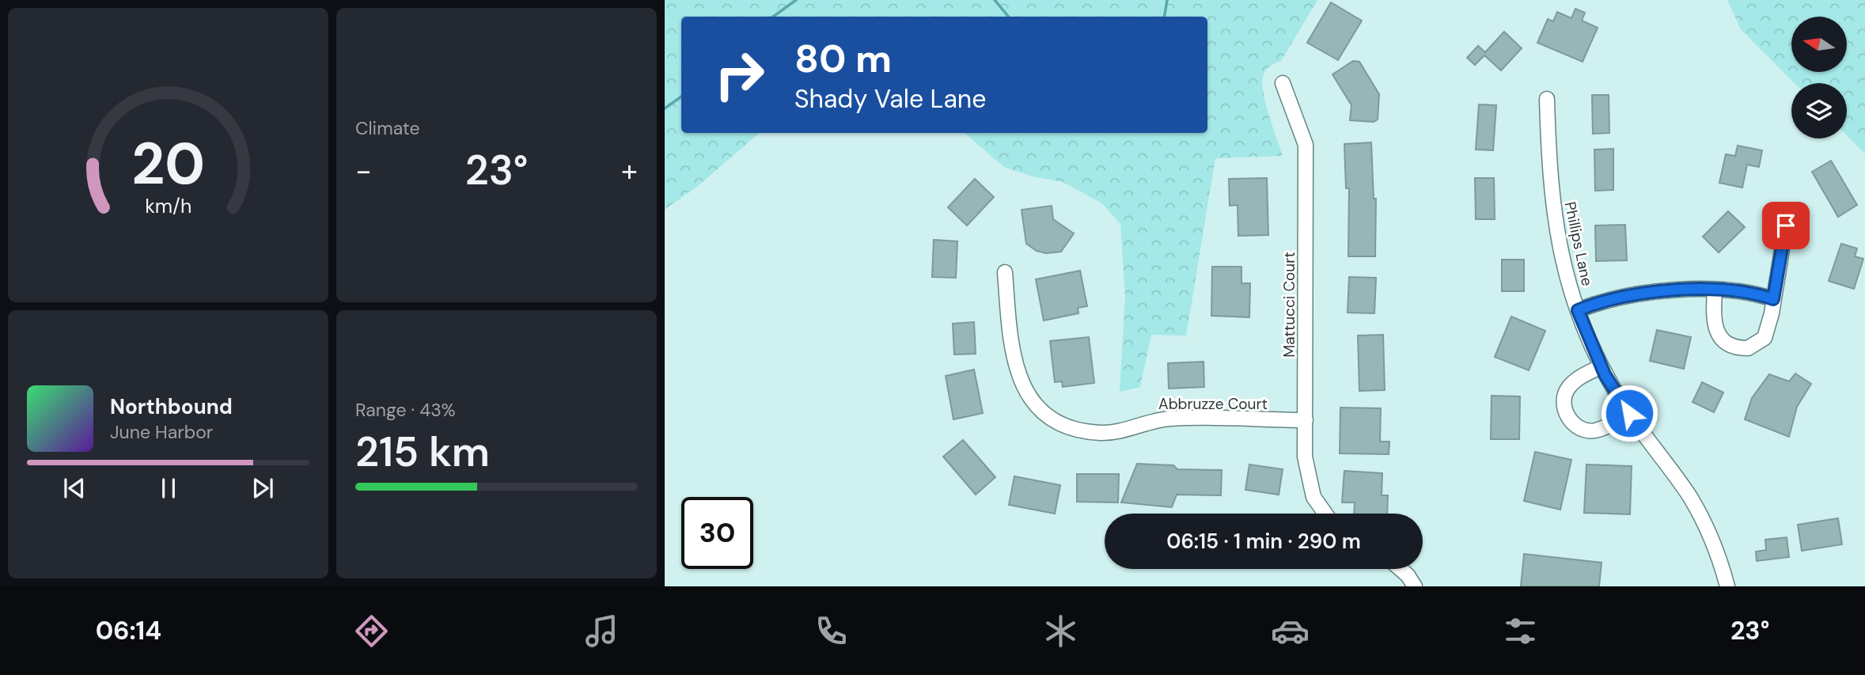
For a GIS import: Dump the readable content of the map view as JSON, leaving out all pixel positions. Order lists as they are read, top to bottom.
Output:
{
  "streets": {
    "street": ["Phillips Lane", "Mattucci Court", "Abbruzze Court"]
  },
  "crossings": [
    ["Mattucci Court", "Abbruzze Court"]
  ],
  "north": "left",
  "page": {
    "tile": [
      "Climate",
      ["Range · 43%", "215 km"]
    ],
    "turn": ["80 m", "Shady Vale Lane"],
    "heat": ["−", "23°", "+"],
    "song": ["Northbound", "June Harbor"],
    "limit": "30",
    "trip": "06:15 · 1 min · 290 m",
    "tabs": ["06:14", "23°"],
    "gauge": ["20", "km/h"]
  }
}
